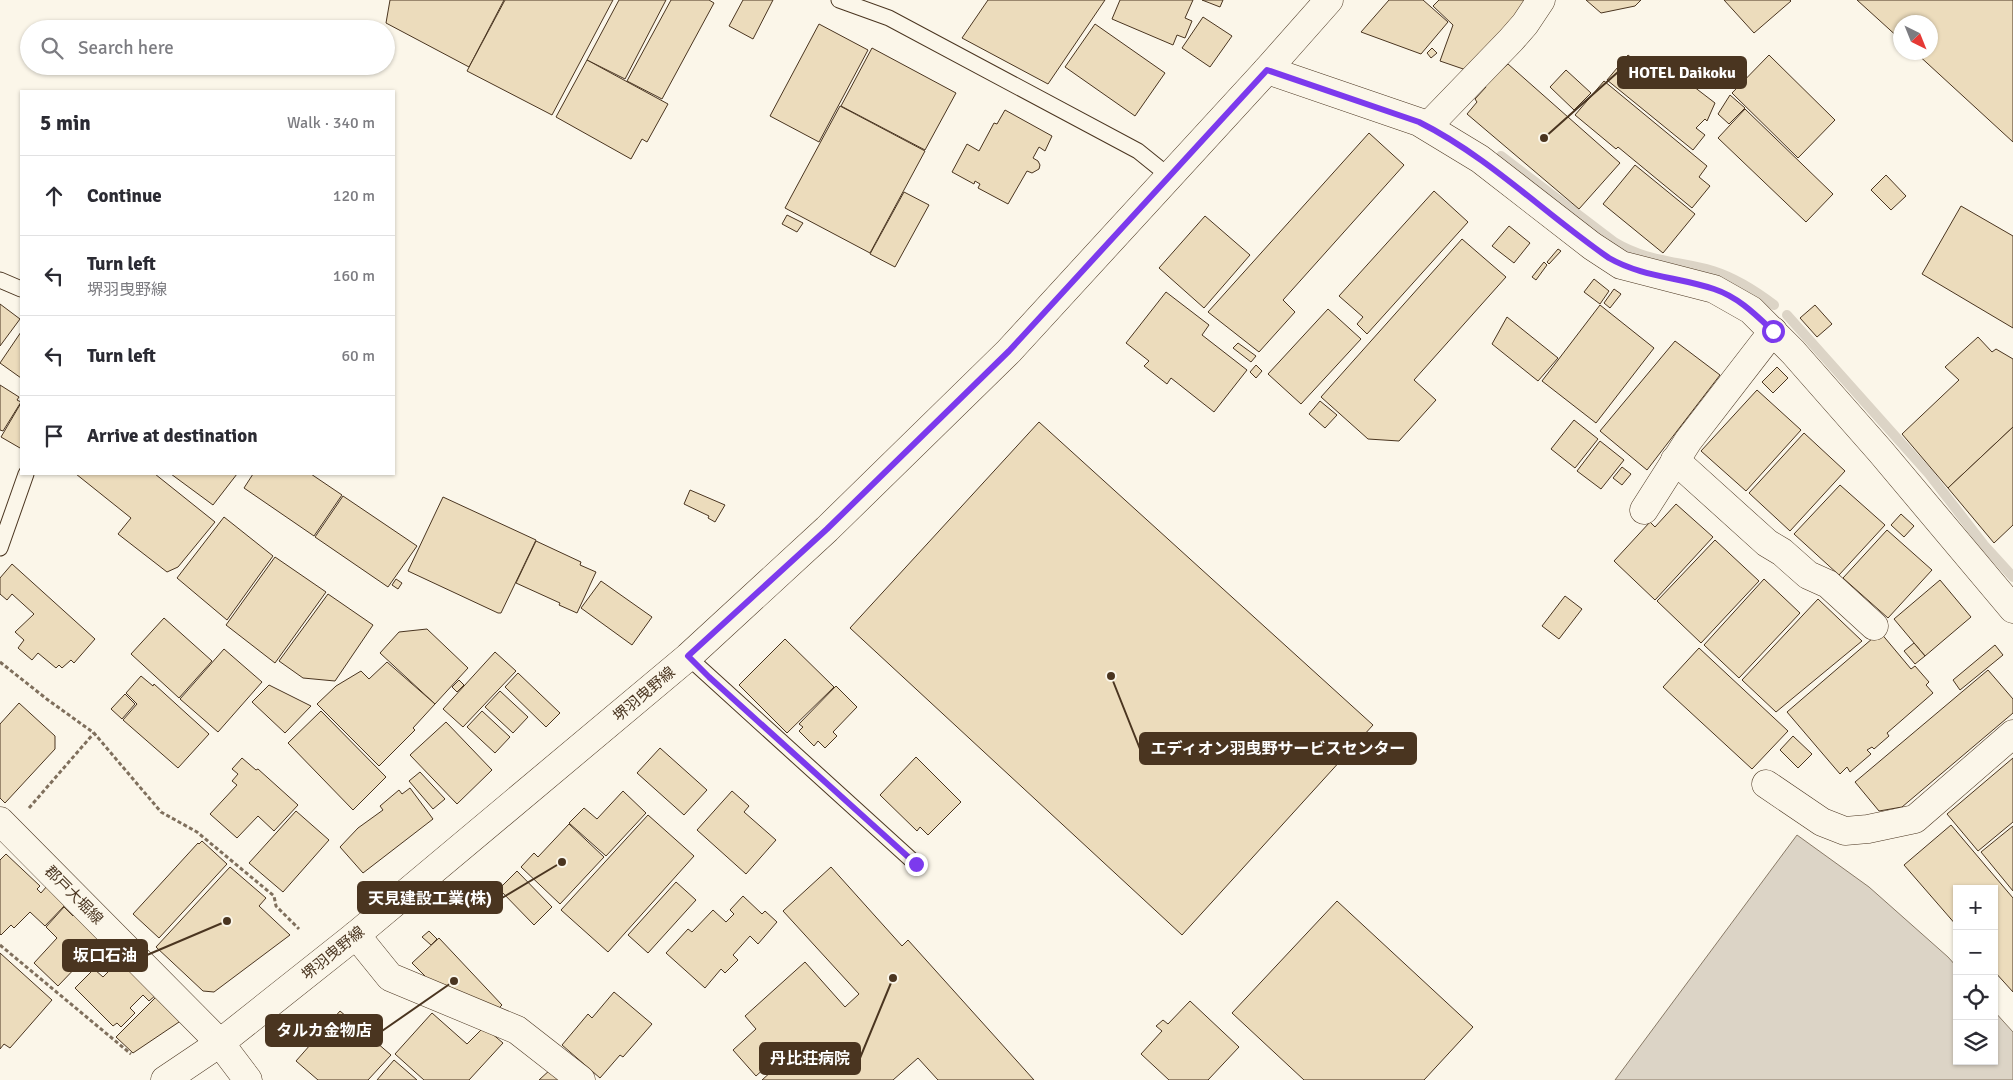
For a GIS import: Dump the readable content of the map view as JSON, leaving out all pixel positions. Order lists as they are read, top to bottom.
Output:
{
  "streets": {
    "street": ["堺羽曳野線", "郡戸大堀線"]
  },
  "crossings": [
    ["堺羽曳野線", "郡戸大堀線"]
  ],
  "places": [
    "HOTEL Daikoku",
    "エディオン羽曳野サービスセンター",
    "天見建設工業(株)",
    "坂口石油",
    "丹比荘病院",
    "タルカ金物店"
  ],
  "north": "bottom right",
  "page": {
    "search": "Search here",
    "heading": ["5 min", "Walk · 340 m"],
    "list": [
      ["Continue", "120 m"],
      ["Turn left", "堺羽曳野線", "160 m"],
      ["Turn left", "60 m"],
      "Arrive at destination"
    ],
    "map_buttons": ["+", "−"]
  }
}
